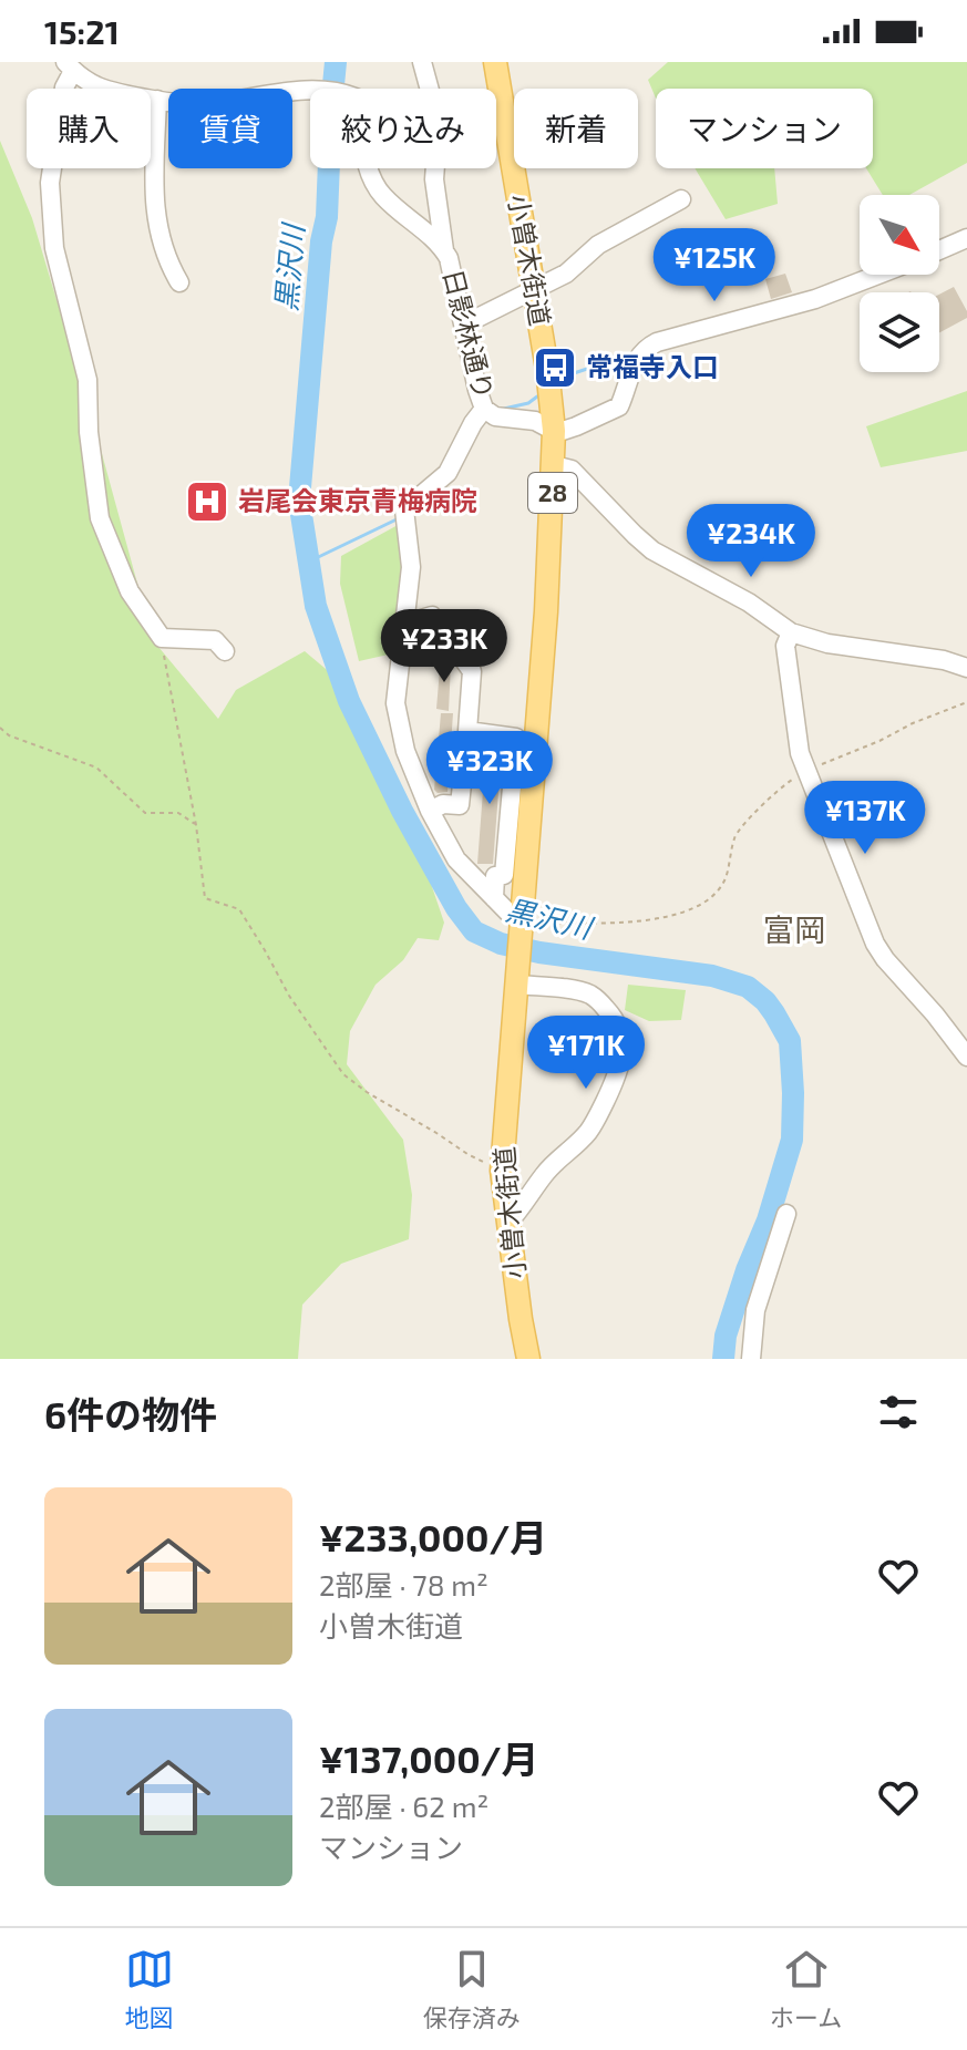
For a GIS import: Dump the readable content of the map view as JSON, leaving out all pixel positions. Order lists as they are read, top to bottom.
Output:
{
  "streets": {
    "main road": ["小曽木街道", "28"],
    "street": ["日影林通り"]
  },
  "crossings": [
    ["小曽木街道", "日影林通り"]
  ],
  "districts": ["富岡"],
  "water": ["黒沢川"],
  "places": {
    "bus stop": ["常福寺入口"],
    "hospital": ["岩尾会東京青梅病院"]
  },
  "north": "bottom right",
  "page": {
    "status": "15:21",
    "chip": [
      "購入",
      "賃貸",
      "絞り込み",
      "新着",
      "マンション"
    ],
    "price": [
      "¥125K",
      "¥234K",
      "¥233K",
      "¥323K",
      "¥137K",
      "¥171K"
    ],
    "heading": "6件の物件",
    "list": [
      {
        "name": "¥233,000/月",
        "note": "2部屋 · 78 m² · 小曽木街道"
      },
      {
        "name": "¥137,000/月",
        "note": "2部屋 · 62 m² · マンション"
      }
    ],
    "tabs": ["地図", "保存済み", "ホーム"]
  }
}
